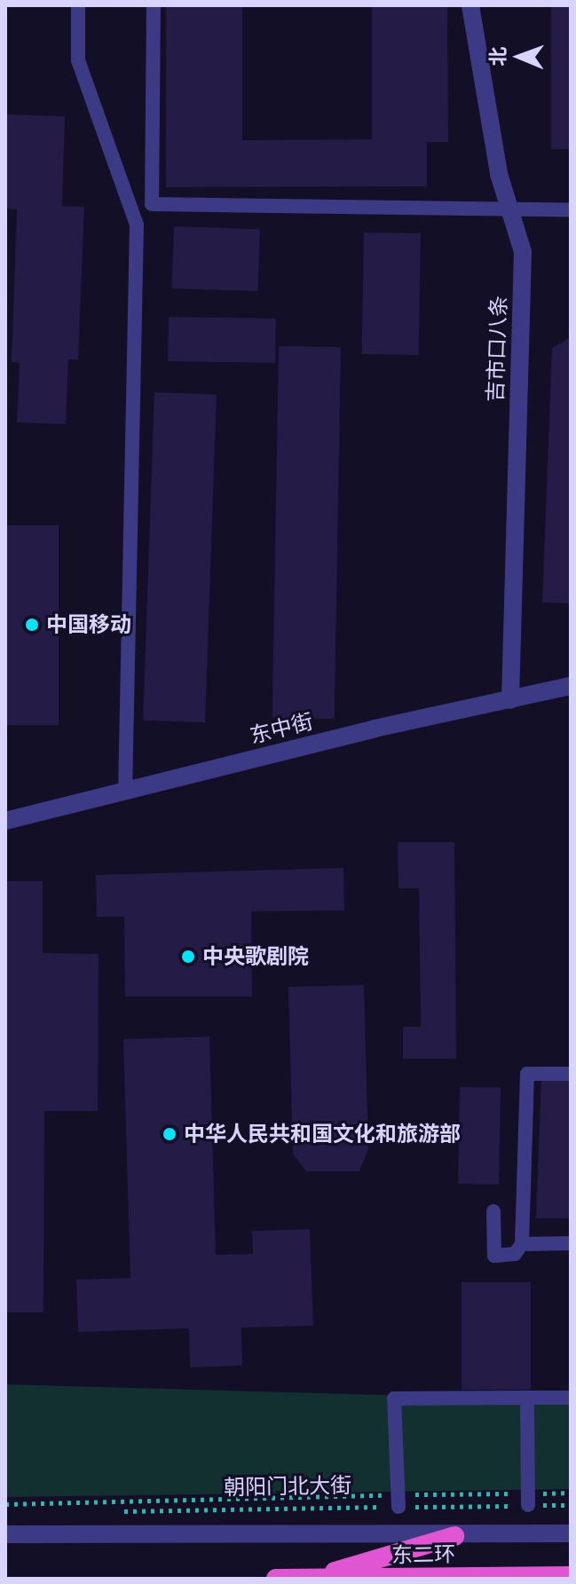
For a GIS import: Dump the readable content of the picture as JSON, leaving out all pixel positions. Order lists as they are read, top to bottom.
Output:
{
  "streets": {
    "highway": ["东二环"],
    "street": ["吉市口八条", "东中街"],
    "path": ["朝阳门北大街"]
  },
  "crossings": [
    ["吉市口八条", "东中街"]
  ],
  "places": ["中国移动", "中央歌剧院", "中华人民共和国文化和旅游部"],
  "north": "left"
}
